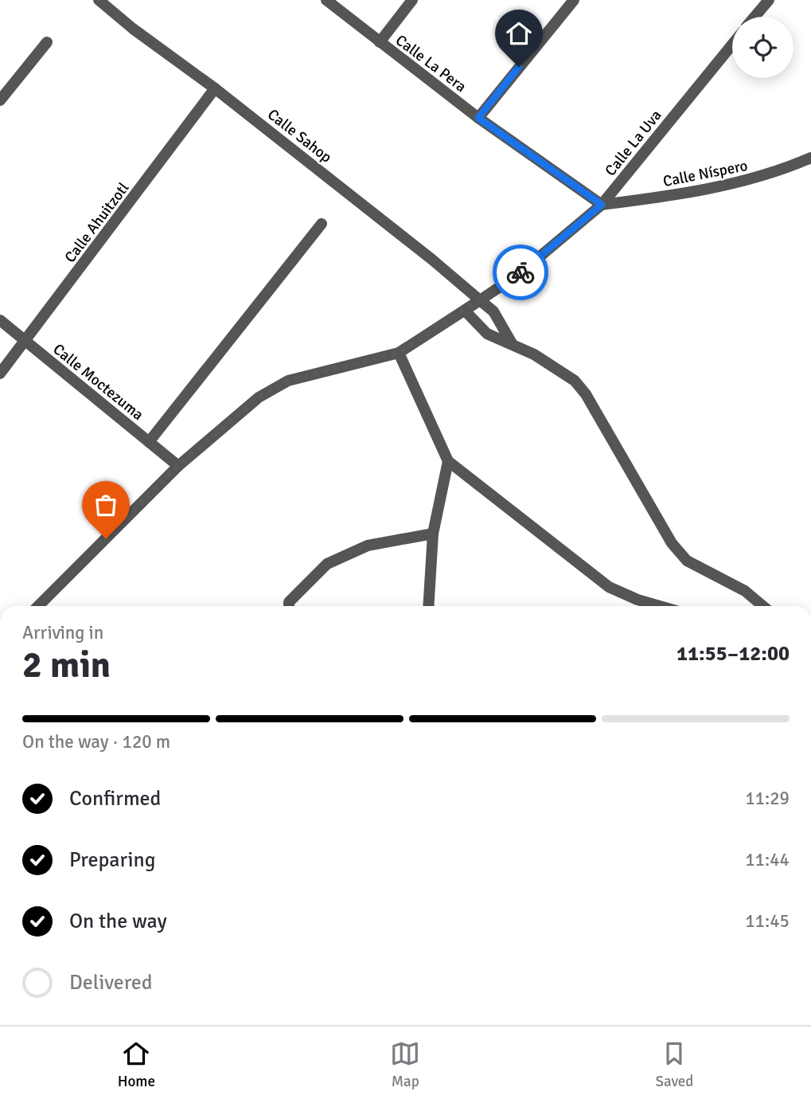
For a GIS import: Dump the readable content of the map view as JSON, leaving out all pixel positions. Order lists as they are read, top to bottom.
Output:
{
  "streets": {
    "street": [
      "Calle La Pera",
      "Calle Sahop",
      "Calle La Uva",
      "Calle Níspero",
      "Calle Ahuitzotl",
      "Calle Moctezuma"
    ]
  },
  "crossings": [
    ["Calle La Pera", "Calle La Uva"],
    ["Calle La Pera", "Calle Níspero"],
    ["Calle Sahop", "Calle La Uva"],
    ["Calle Sahop", "Calle Ahuitzotl"],
    ["Calle La Uva", "Calle Níspero"],
    ["Calle La Uva", "Calle Moctezuma"],
    ["Calle Ahuitzotl", "Calle Moctezuma"]
  ],
  "page": {
    "heading": ["2 min", "Arriving in", "11:55–12:00"],
    "bar": "On the way · 120 m",
    "list": [
      ["Confirmed", "11:29"],
      ["Preparing", "11:44"],
      ["On the way", "11:45"],
      "Delivered"
    ],
    "tabs": ["Home", "Map", "Saved"]
  }
}
